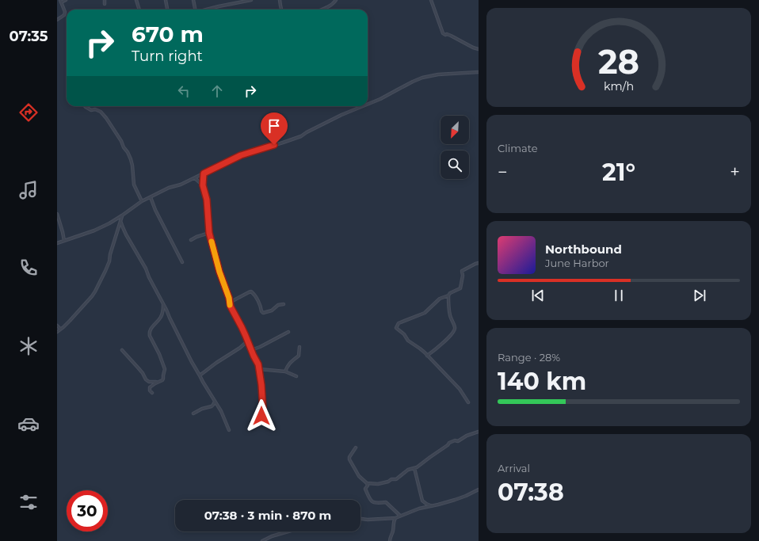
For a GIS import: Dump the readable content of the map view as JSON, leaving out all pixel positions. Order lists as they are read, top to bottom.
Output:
{
  "north": "bottom left",
  "page": {
    "tabs": "07:35",
    "turn": ["670 m", "Turn right"],
    "tile": [
      "Climate",
      ["Range · 28%", "140 km"],
      ["Arrival", "07:38"]
    ],
    "heat": ["−", "21°", "+"],
    "song": ["Northbound", "June Harbor"],
    "limit": "30",
    "trip": "07:38 · 3 min · 870 m",
    "gauge": ["28", "km/h"]
  }
}
